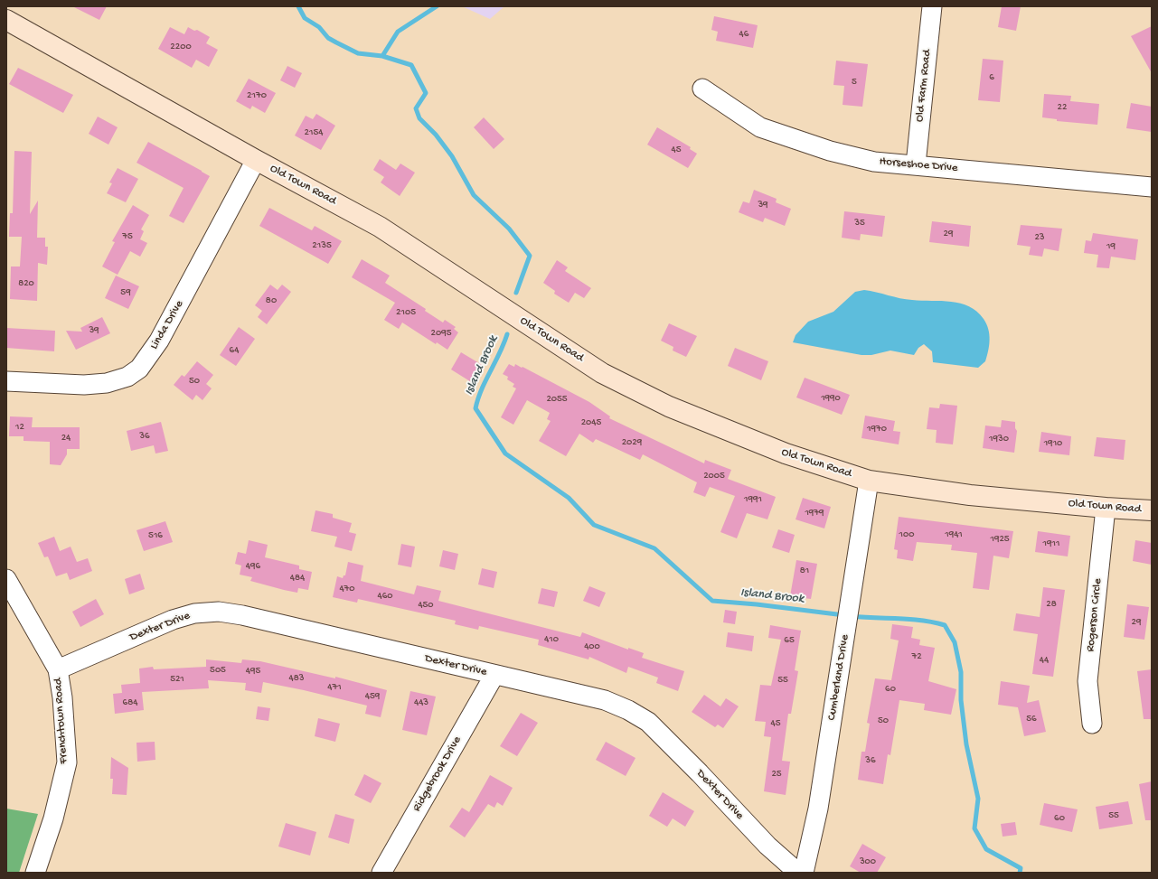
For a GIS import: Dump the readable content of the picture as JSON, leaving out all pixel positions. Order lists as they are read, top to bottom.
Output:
{
  "streets": {
    "main road": ["Old Town Road"],
    "street": [
      "Old Farm Road",
      "Horseshoe Drive",
      "Linda Drive",
      "Rogerson Circle",
      "Dexter Drive",
      "Cumberland Drive",
      "Frenchtown Road",
      "Ridgebrook Drive"
    ]
  },
  "crossings": [
    ["Old Farm Road", "Horseshoe Drive"],
    ["Old Town Road", "Linda Drive"],
    ["Old Town Road", "Rogerson Circle"],
    ["Old Town Road", "Cumberland Drive"],
    ["Dexter Drive", "Frenchtown Road"],
    ["Dexter Drive", "Ridgebrook Drive"]
  ],
  "water": ["Island Brook"],
  "house_numbers": [
    "46",
    "2200",
    "6",
    "5",
    "2170",
    "22",
    "2154",
    "45",
    "39",
    "35",
    "29",
    "75",
    "23",
    "2135",
    "19",
    "820",
    "59",
    "80",
    "2105",
    "39",
    "2095",
    "64",
    "50",
    "1990",
    "2055",
    "2045",
    "12",
    "1970",
    "36",
    "24",
    "1930",
    "2029",
    "1910",
    "2005",
    "1991",
    "1979",
    "100",
    "1941",
    "516",
    "1925",
    "1911",
    "496",
    "81",
    "484",
    "470",
    "460",
    "28",
    "450",
    "29",
    "410",
    "65",
    "400",
    "72",
    "44",
    "505",
    "495",
    "483",
    "521",
    "55",
    "471",
    "60",
    "459",
    "684",
    "443",
    "56",
    "50",
    "45",
    "36",
    "25",
    "55",
    "60",
    "300"
  ]
}
